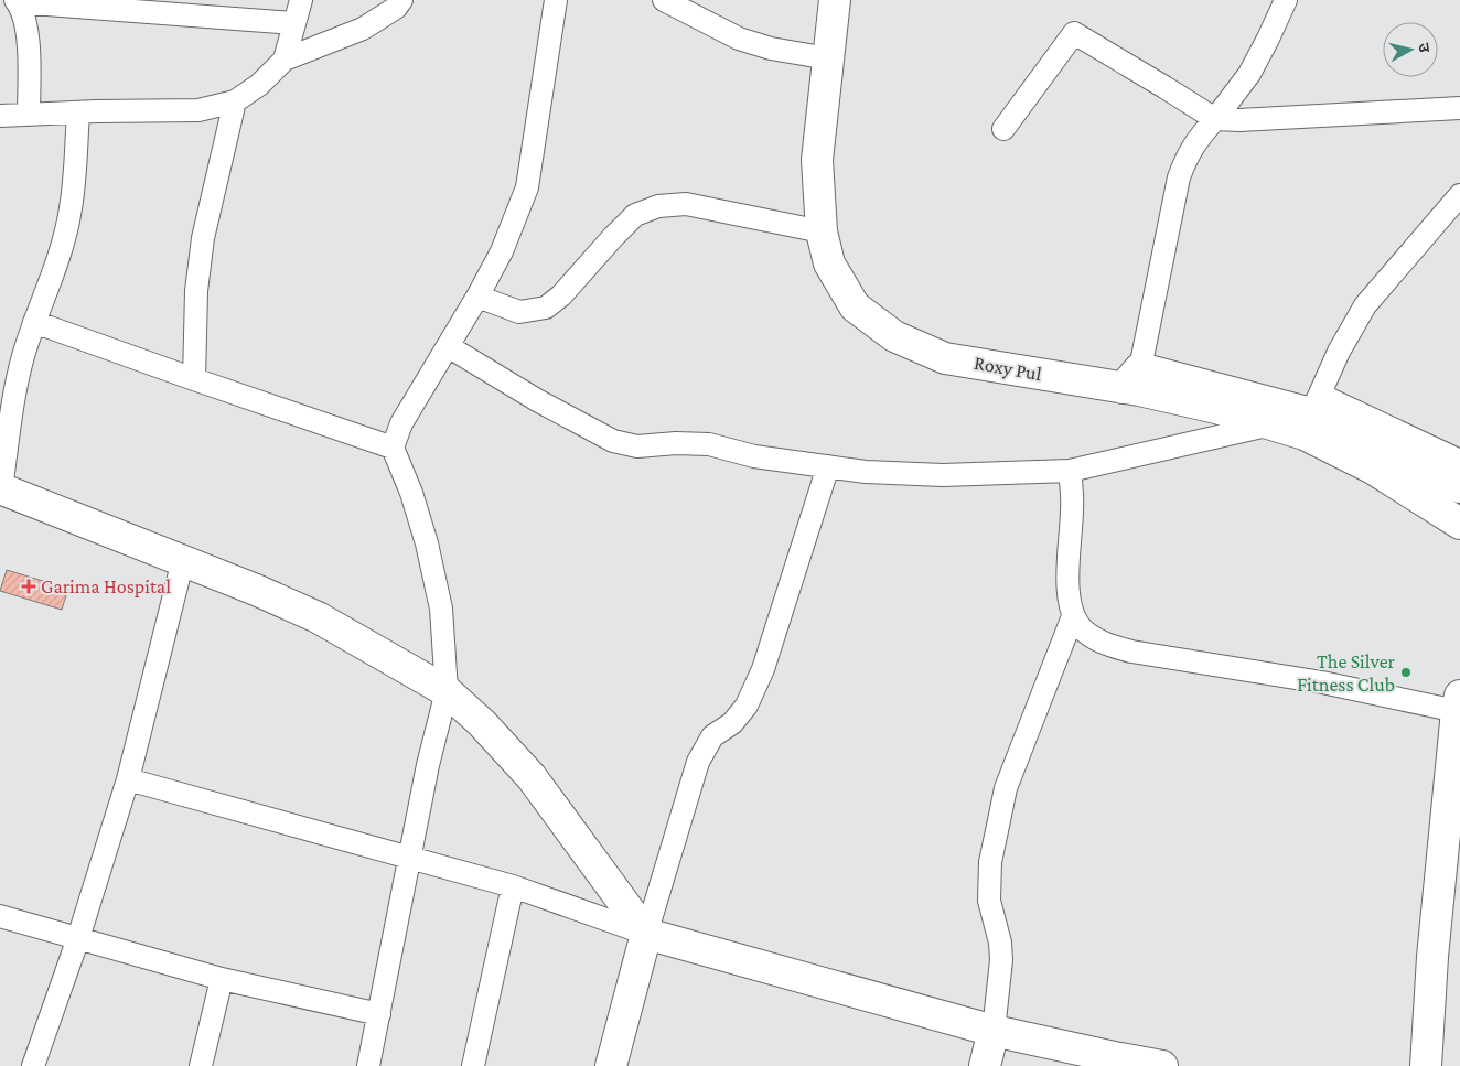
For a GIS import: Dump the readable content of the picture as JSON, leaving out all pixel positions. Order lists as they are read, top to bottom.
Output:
{
  "streets": {
    "street": ["Roxy Pul"]
  },
  "places": {
    "health": ["Garima Hospital"],
    "other": ["The Silver Fitness Club"]
  },
  "north": "right"
}
